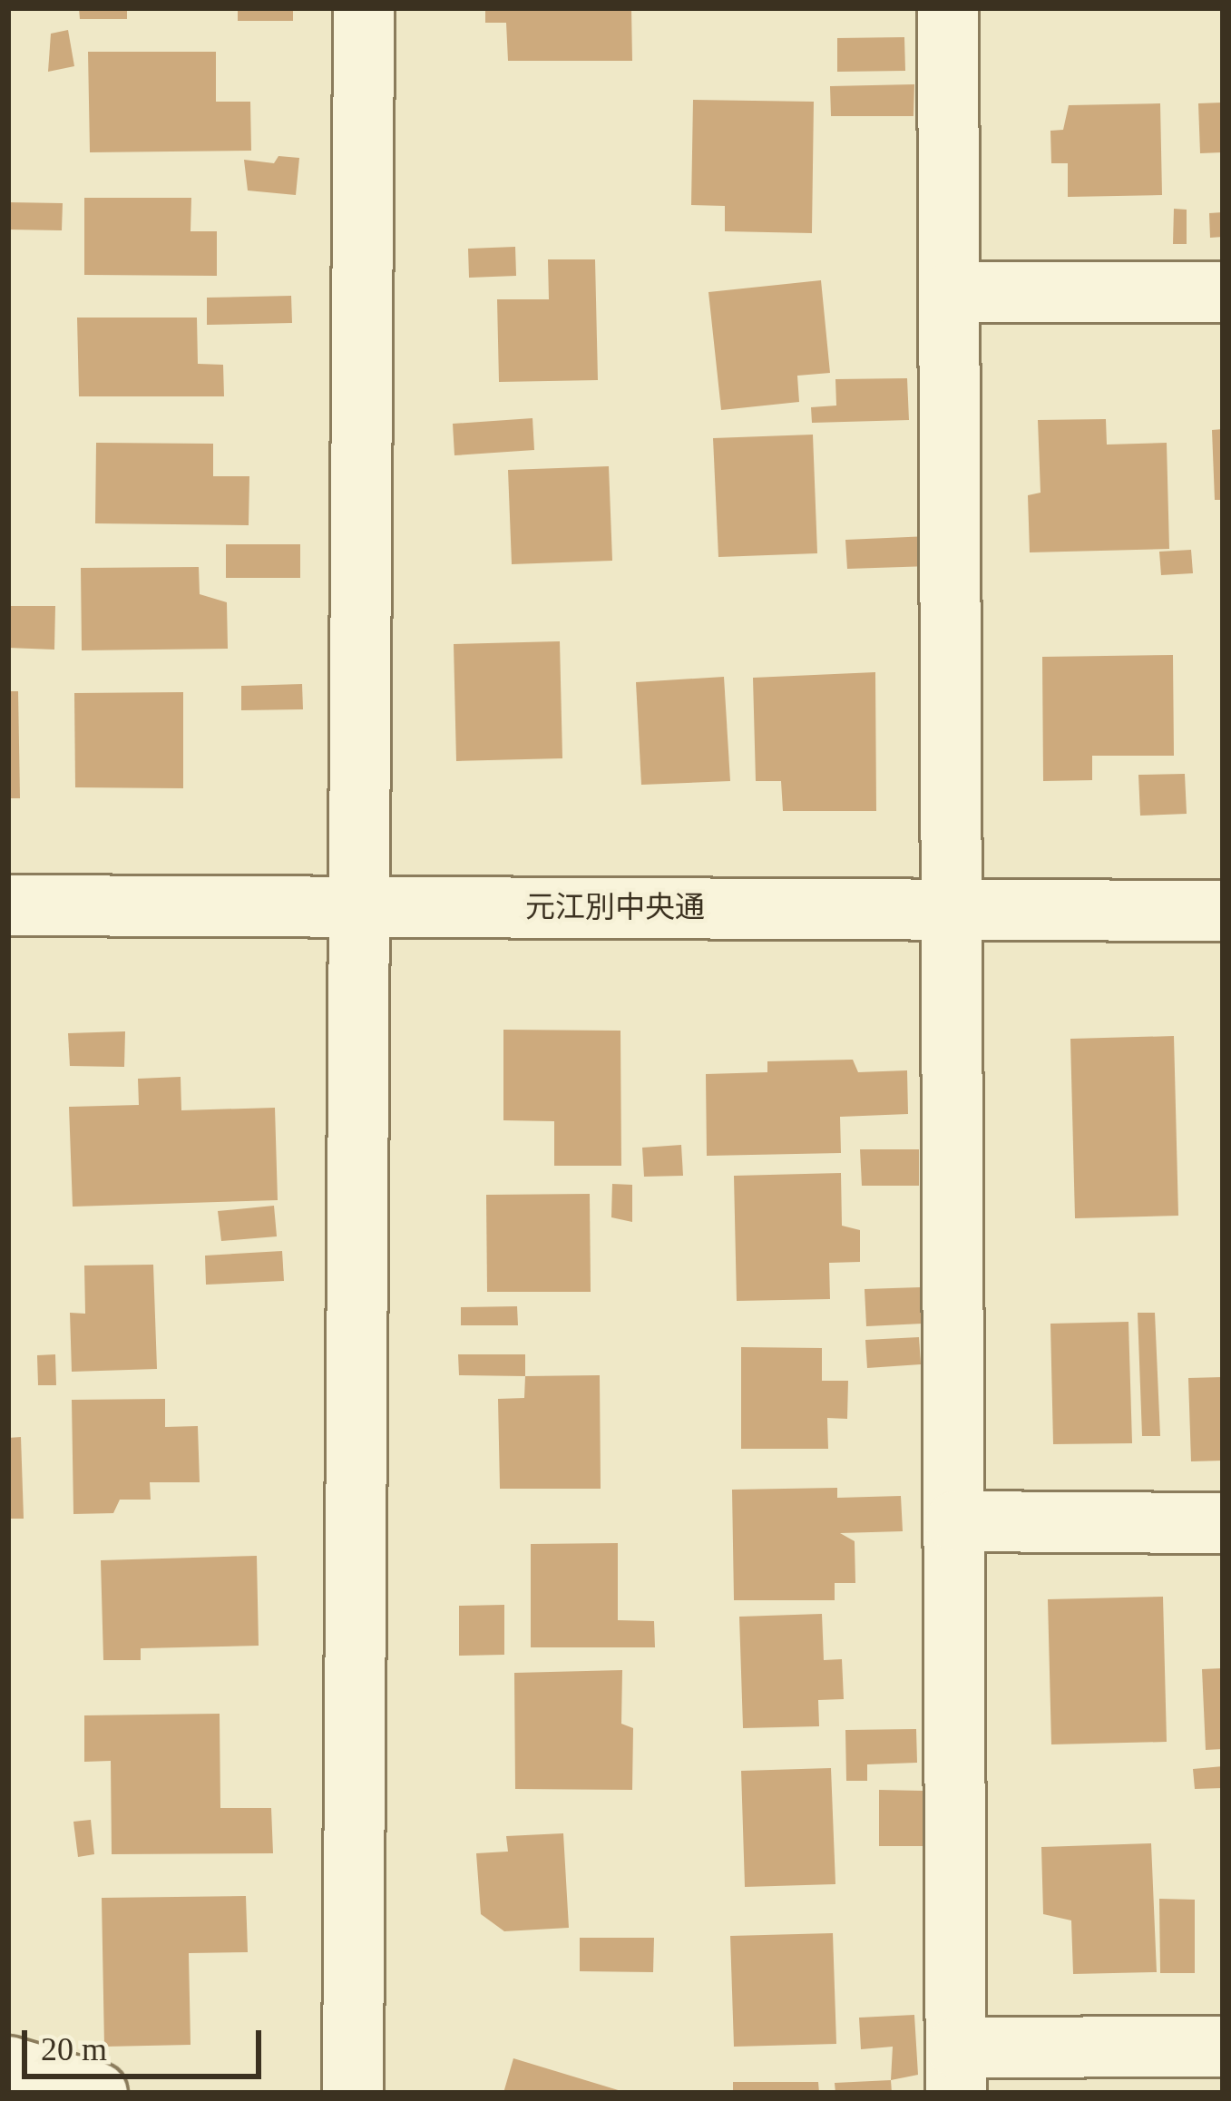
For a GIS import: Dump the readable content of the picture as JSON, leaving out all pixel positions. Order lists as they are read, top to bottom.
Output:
{
  "streets": {
    "street": ["元江別中央通"]
  },
  "scale_bar": "20 m"
}
